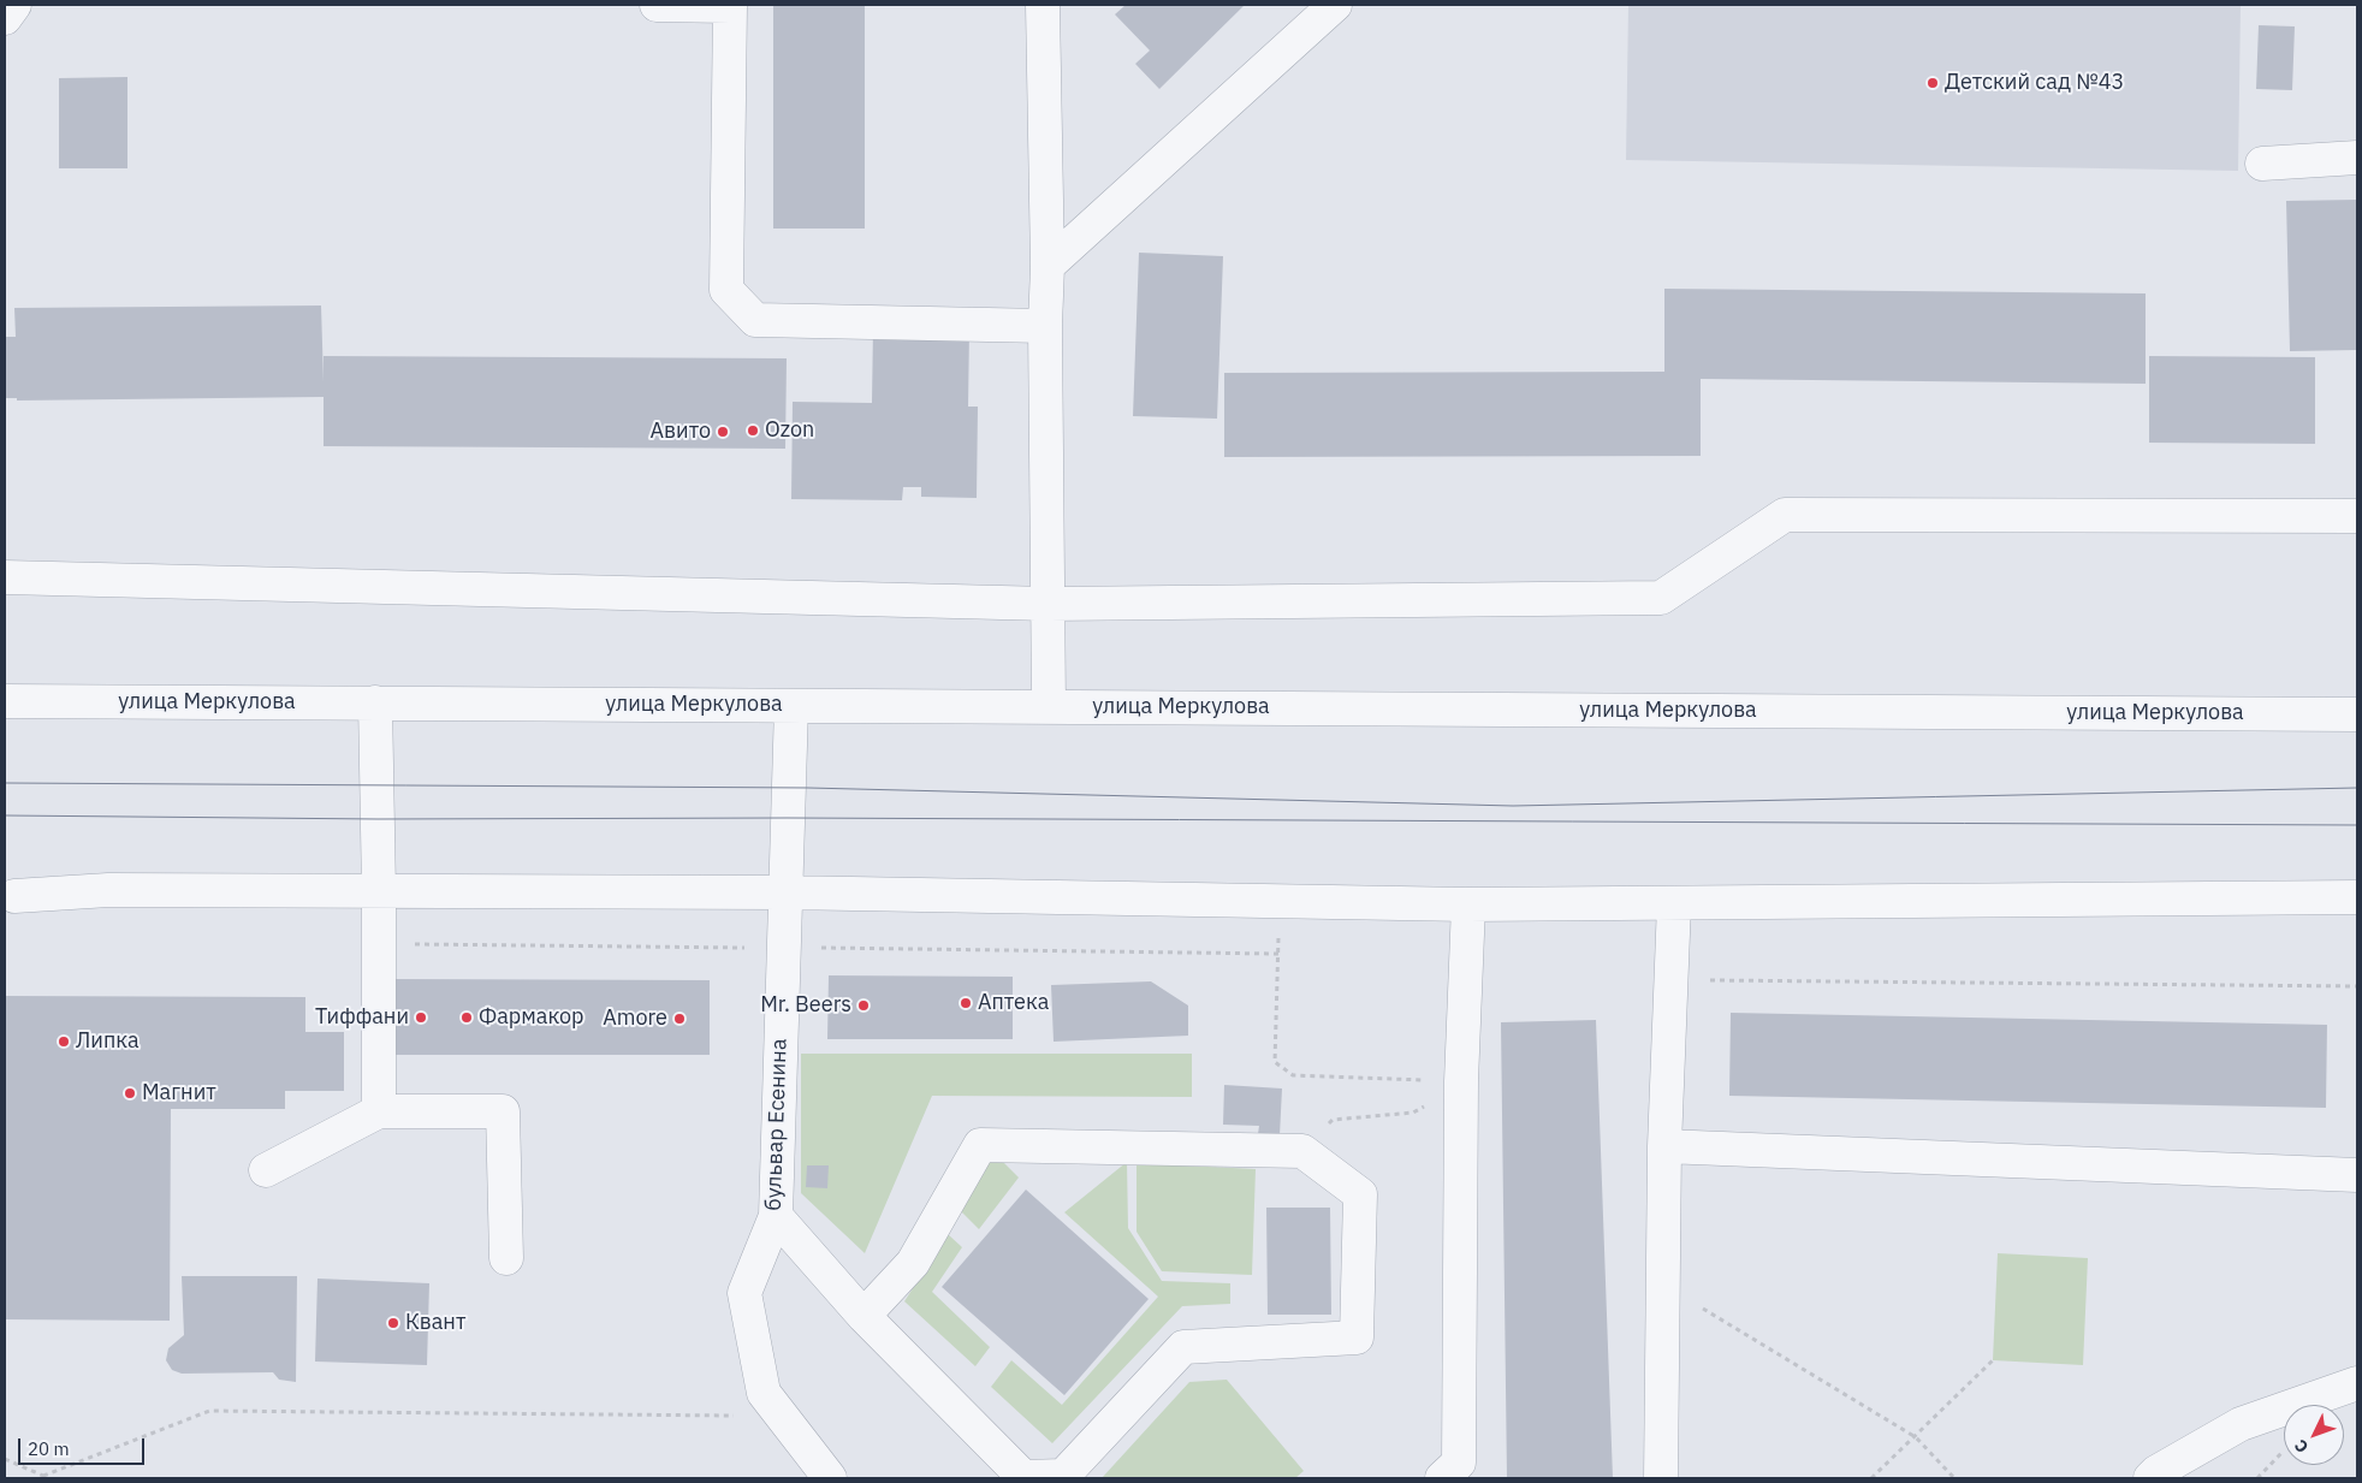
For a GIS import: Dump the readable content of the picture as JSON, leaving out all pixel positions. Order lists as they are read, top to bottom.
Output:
{
  "streets": {
    "street": ["улица Меркулова", "бульвар Есенина"]
  },
  "crossings": [
    ["улица Меркулова", "бульвар Есенина"]
  ],
  "places": [
    "Детский сад №43",
    "Ozon",
    "Авито",
    "Аптека",
    "Mr. Beers",
    "Тиффани",
    "Фармакор",
    "Amore",
    "Липка",
    "Магнит",
    "Квант"
  ],
  "scale_bar": "20 m",
  "north": "bottom left"
}
